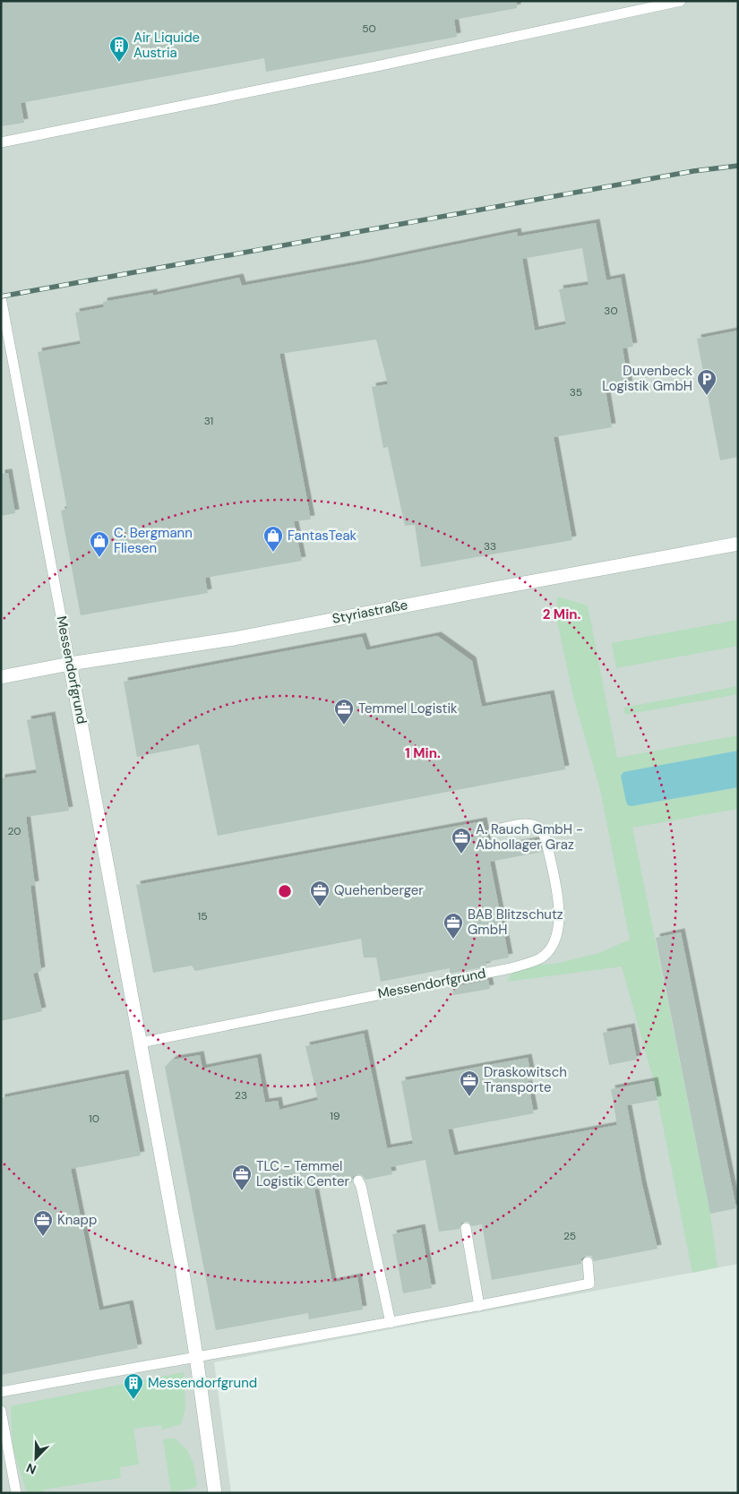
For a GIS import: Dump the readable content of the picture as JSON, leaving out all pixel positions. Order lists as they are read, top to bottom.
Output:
{
  "streets": {
    "street": ["Styriastraße", "Messendorfgrund"]
  },
  "crossings": [
    ["Styriastraße", "Messendorfgrund"]
  ],
  "places": {
    "building": ["Air Liquide Austria", "Messendorfgrund"],
    "parking": ["Duvenbeck Logistik GmbH"],
    "shop": ["FantasTeak", "C. Bergmann Fliesen"],
    "office": [
      "Temmel Logistik",
      "A. Rauch GmbH - Abhollager Graz",
      "Quehenberger",
      "BAB Blitzschutz GmbH",
      "Draskowitsch Transporte",
      "TLC - Temmel Logistik Center",
      "Knapp"
    ]
  },
  "house_numbers": [
    "50",
    "30",
    "35",
    "31",
    "33",
    "20",
    "15",
    "23",
    "19",
    "10",
    "25"
  ],
  "north": "bottom left",
  "rings": ["2 Min.", "1 Min."]
}
